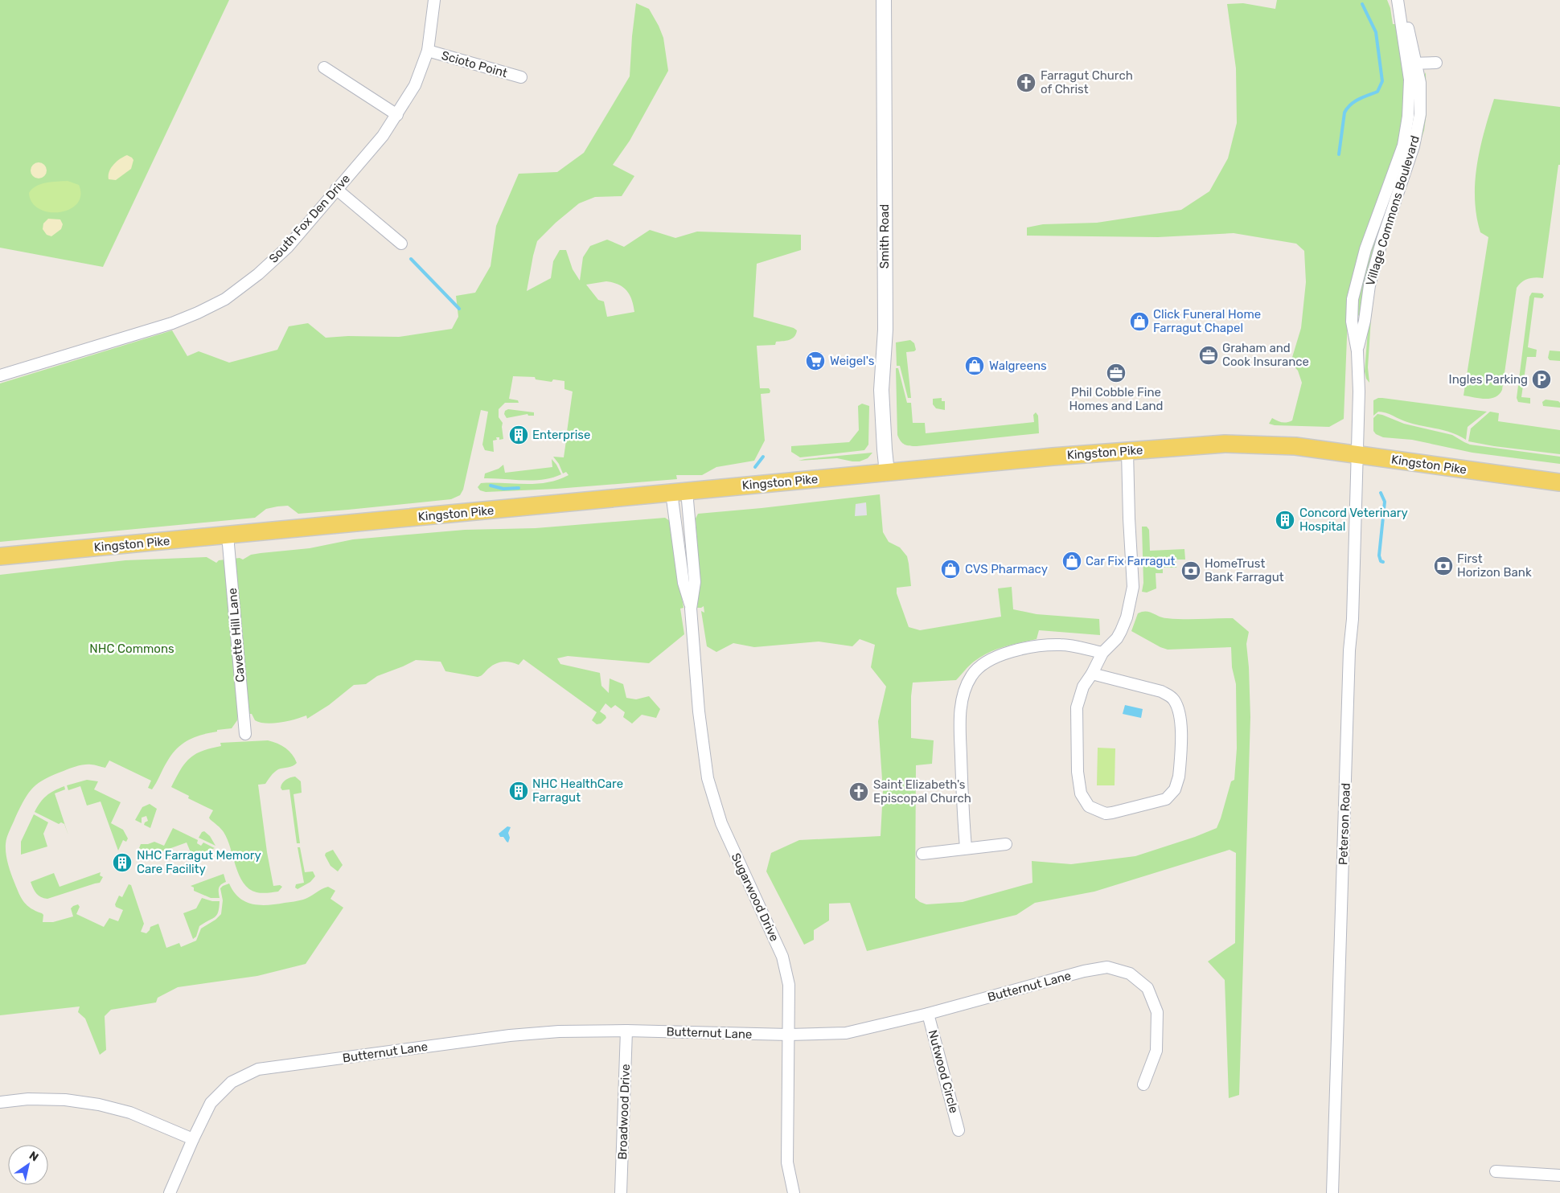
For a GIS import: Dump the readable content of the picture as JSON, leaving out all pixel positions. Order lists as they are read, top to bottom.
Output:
{
  "streets": {
    "main road": ["Kingston Pike"],
    "street": [
      "Scioto Point",
      "Village Commons Boulevard",
      "South Fox Den Drive",
      "Smith Road",
      "Cavette Hill Lane",
      "Peterson Road",
      "Sugarwood Drive",
      "Butternut Lane",
      "Nutwood Circle",
      "Broadwood Drive"
    ]
  },
  "crossings": [
    ["Scioto Point", "South Fox Den Drive"],
    ["Village Commons Boulevard", "Kingston Pike"],
    ["Village Commons Boulevard", "Peterson Road"],
    ["Smith Road", "Kingston Pike"],
    ["Kingston Pike", "Cavette Hill Lane"],
    ["Kingston Pike", "Peterson Road"],
    ["Kingston Pike", "Sugarwood Drive"],
    ["Sugarwood Drive", "Butternut Lane"],
    ["Butternut Lane", "Nutwood Circle"],
    ["Butternut Lane", "Broadwood Drive"]
  ],
  "parks": ["NHC Commons"],
  "places": {
    "church": ["Farragut Church of Christ", "Saint Elizabeth's Episcopal Church"],
    "shop": [
      "Click Funeral Home Farragut Chapel",
      "Walgreens",
      "Car Fix Farragut",
      "CVS Pharmacy"
    ],
    "office": ["Graham and Cook Insurance", "Phil Cobble Fine Homes and Land"],
    "supermarket": ["Weigel's"],
    "parking": ["Ingles Parking"],
    "building": [
      "Enterprise",
      "Concord Veterinary Hospital",
      "NHC HealthCare Farragut",
      "NHC Farragut Memory Care Facility"
    ],
    "bank": ["First Horizon Bank", "HomeTrust Bank Farragut"]
  },
  "north": "top right"
}
